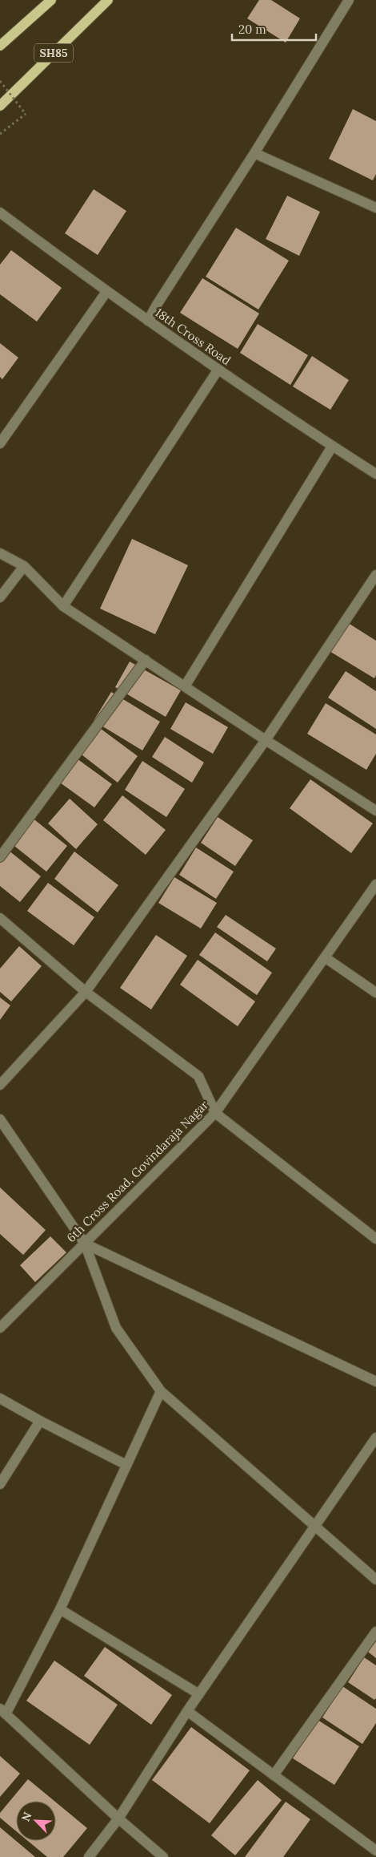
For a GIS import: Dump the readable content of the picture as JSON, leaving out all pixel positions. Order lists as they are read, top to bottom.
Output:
{
  "streets": {
    "main road": ["SH85"],
    "street": ["18th Cross Road", "6th Cross Road, Govindaraja Nagar"]
  },
  "scale_bar": "20 m",
  "north": "top left"
}
